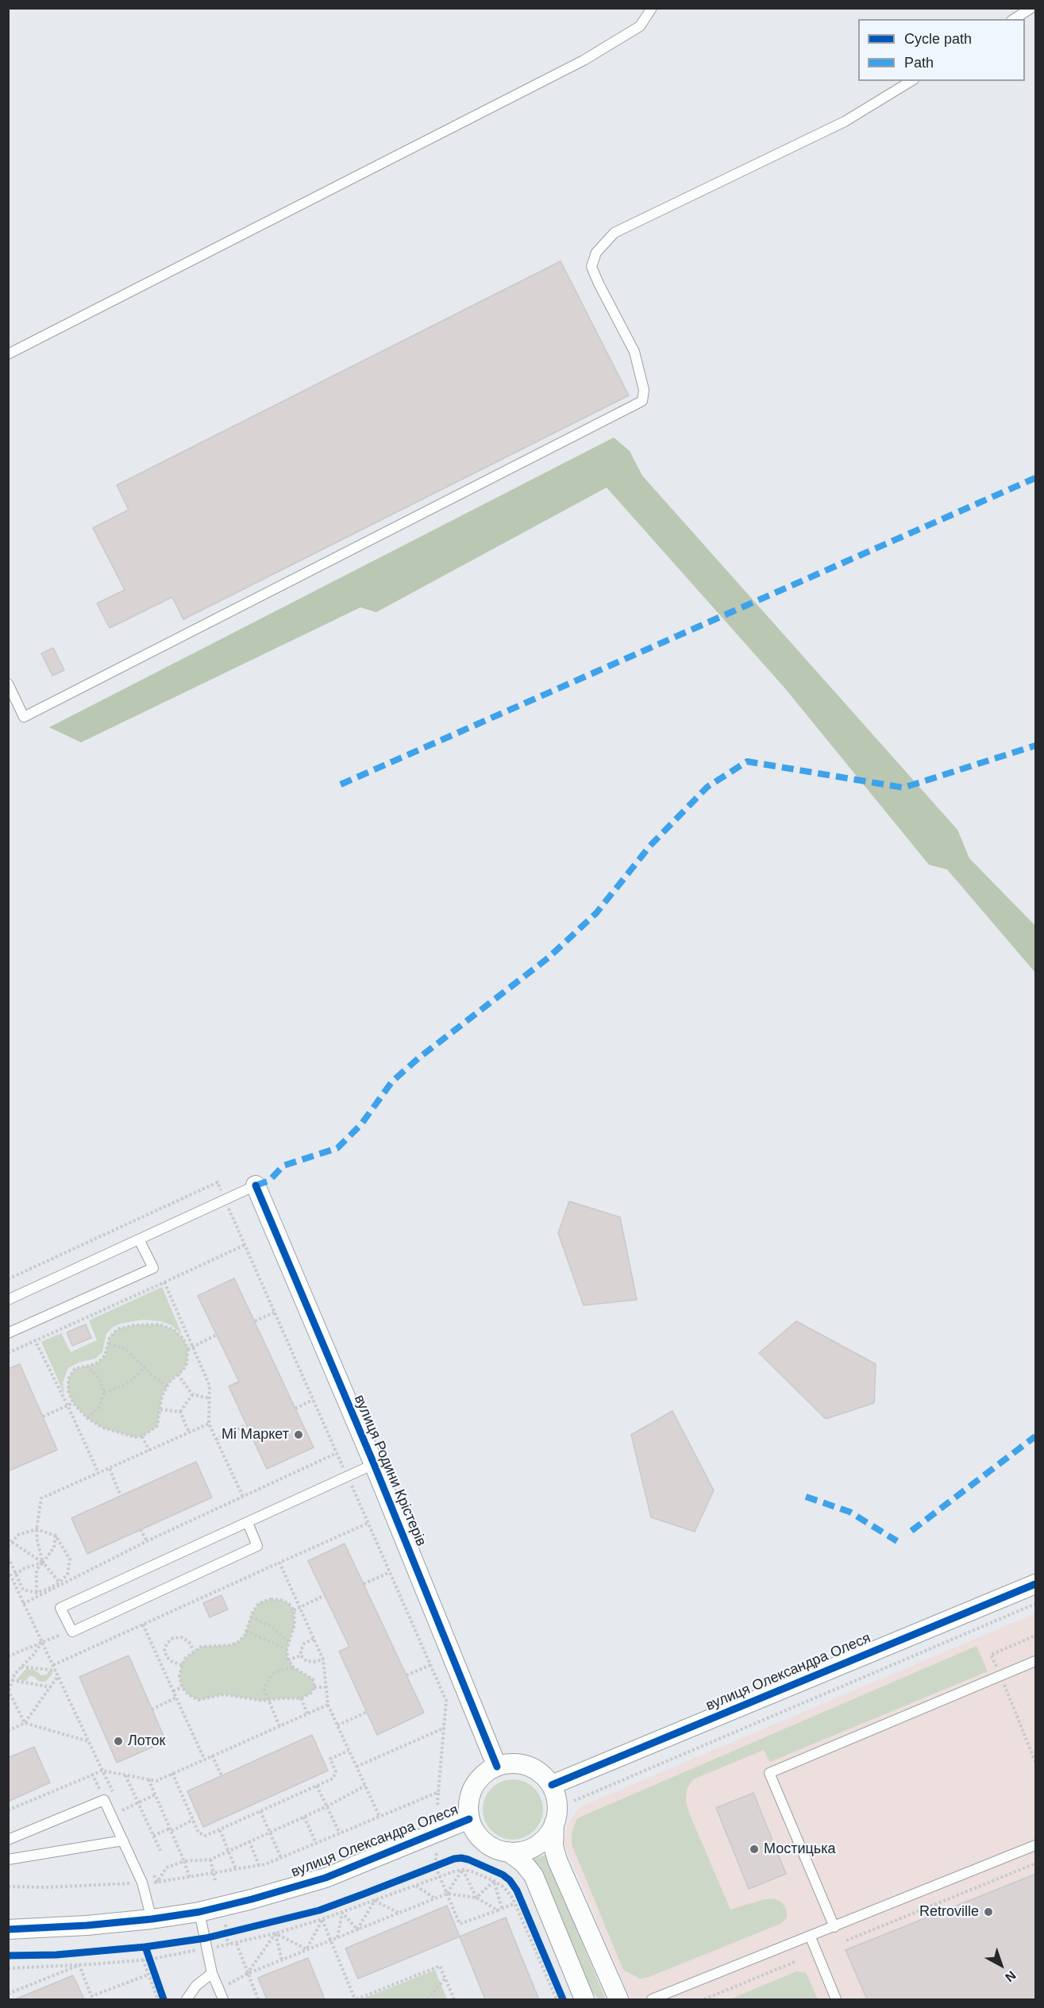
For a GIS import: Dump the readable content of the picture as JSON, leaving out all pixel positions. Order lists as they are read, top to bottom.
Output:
{
  "streets": {
    "street": ["вулиця Родини Крістерів", "вулиця Олександра Олеся"]
  },
  "crossings": [
    ["вулиця Родини Крістерів", "вулиця Олександра Олеся"]
  ],
  "places": [
    "Мі Маркет",
    "Лоток",
    "Мостицька",
    "Retroville"
  ],
  "legend": ["Cycle path", "Path"],
  "north": "bottom right"
}
